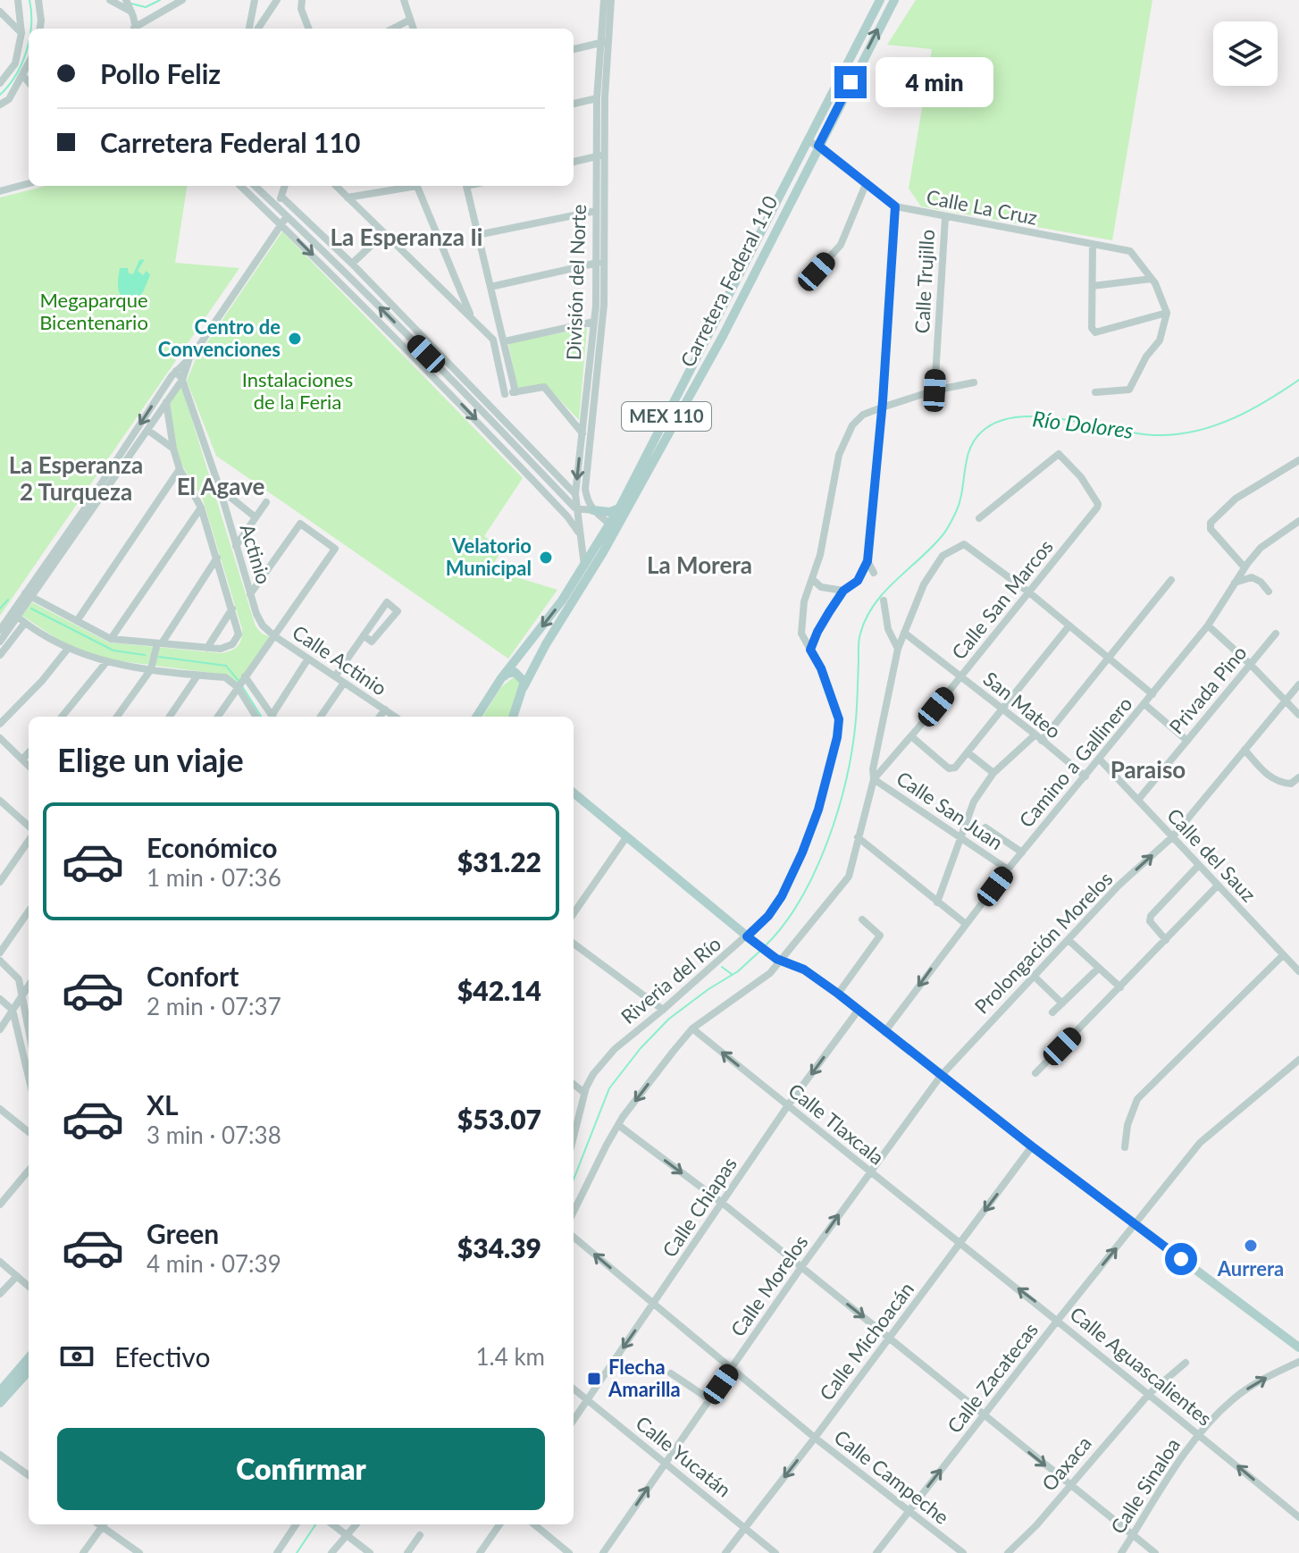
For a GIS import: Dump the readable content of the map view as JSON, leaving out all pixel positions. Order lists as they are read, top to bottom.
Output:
{
  "streets": {
    "main road": ["Carretera Federal 110", "MEX 110"],
    "street": [
      "Calle La Cruz",
      "Calle Trujillo",
      "División del Norte",
      "Actinio",
      "Calle San Marcos",
      "Calle Actinio",
      "Privada Pino",
      "San Mateo",
      "Camino a Gallinero",
      "Calle San Juan",
      "Calle del Sauz",
      "Prolongación Morelos",
      "Riveria del Río",
      "Calle Tlaxcala",
      "Calle Chiapas",
      "Calle Morelos",
      "Calle Michoacán",
      "Calle Aguascalientes",
      "Calle Zacatecas",
      "Calle Yucatán",
      "Oaxaca",
      "Calle Campeche",
      "Calle Sinaloa"
    ]
  },
  "crossings": [
    ["Calle La Cruz", "Carretera Federal 110"],
    ["Calle La Cruz", "Calle Trujillo"],
    ["Carretera Federal 110", "División del Norte"],
    ["Carretera Federal 110", "MEX 110"],
    ["Calle Trujillo", "Riveria del Río"],
    ["Actinio", "Calle Actinio"],
    ["Calle San Marcos", "San Mateo"],
    ["Calle San Marcos", "Calle San Juan"],
    ["Privada Pino", "Calle del Sauz"],
    ["San Mateo", "Camino a Gallinero"],
    ["Camino a Gallinero", "Calle San Juan"],
    ["Camino a Gallinero", "Calle del Sauz"],
    ["Calle del Sauz", "Prolongación Morelos"],
    ["Prolongación Morelos", "Calle Morelos"],
    ["Calle Tlaxcala", "Calle Chiapas"],
    ["Calle Tlaxcala", "Calle Morelos"],
    ["Calle Tlaxcala", "Calle Michoacán"],
    ["Calle Tlaxcala", "Calle Aguascalientes"],
    ["Calle Chiapas", "Calle Yucatán"],
    ["Calle Chiapas", "Calle Campeche"],
    ["Calle Morelos", "Calle Yucatán"],
    ["Calle Morelos", "Calle Campeche"],
    ["Calle Michoacán", "Calle Aguascalientes"],
    ["Calle Michoacán", "Calle Yucatán"],
    ["Calle Michoacán", "Calle Campeche"],
    ["Calle Aguascalientes", "Calle Zacatecas"],
    ["Calle Aguascalientes", "Oaxaca"],
    ["Calle Aguascalientes", "Calle Sinaloa"],
    ["Calle Zacatecas", "Calle Campeche"]
  ],
  "one_way": [
    "Calle Tlaxcala",
    "Calle Chiapas",
    "Calle Morelos",
    "Calle Michoacán",
    "Calle Aguascalientes",
    "Calle Zacatecas",
    "Calle Sinaloa"
  ],
  "districts": [
    "La Esperanza Ii",
    "La Esperanza 2 Turqueza",
    "El Agave",
    "La Morera",
    "Paraiso"
  ],
  "water": ["Río Dolores"],
  "parks": ["Megaparque Bicentenario", "Instalaciones de la Feria"],
  "places": {
    "other": ["Centro de Convenciones", "Velatorio Municipal", "Aurrera"],
    "transit": ["Flecha Amarilla"]
  },
  "page": {
    "banner": ["Pollo Feliz", "Carretera Federal 110"],
    "bubble": "4 min",
    "heading": "Elige un viaje",
    "list": [
      {
        "name": "Económico",
        "note": "1 min · 07:36",
        "value": "$31.22"
      },
      {
        "name": "Confort",
        "note": "2 min · 07:37",
        "value": "$42.14"
      },
      {
        "name": "XL",
        "note": "3 min · 07:38",
        "value": "$53.07"
      },
      {
        "name": "Green",
        "note": "4 min · 07:39",
        "value": "$34.39"
      }
    ],
    "pay": ["Efectivo", "1.4 km"],
    "buttons": "Confirmar"
  }
}
